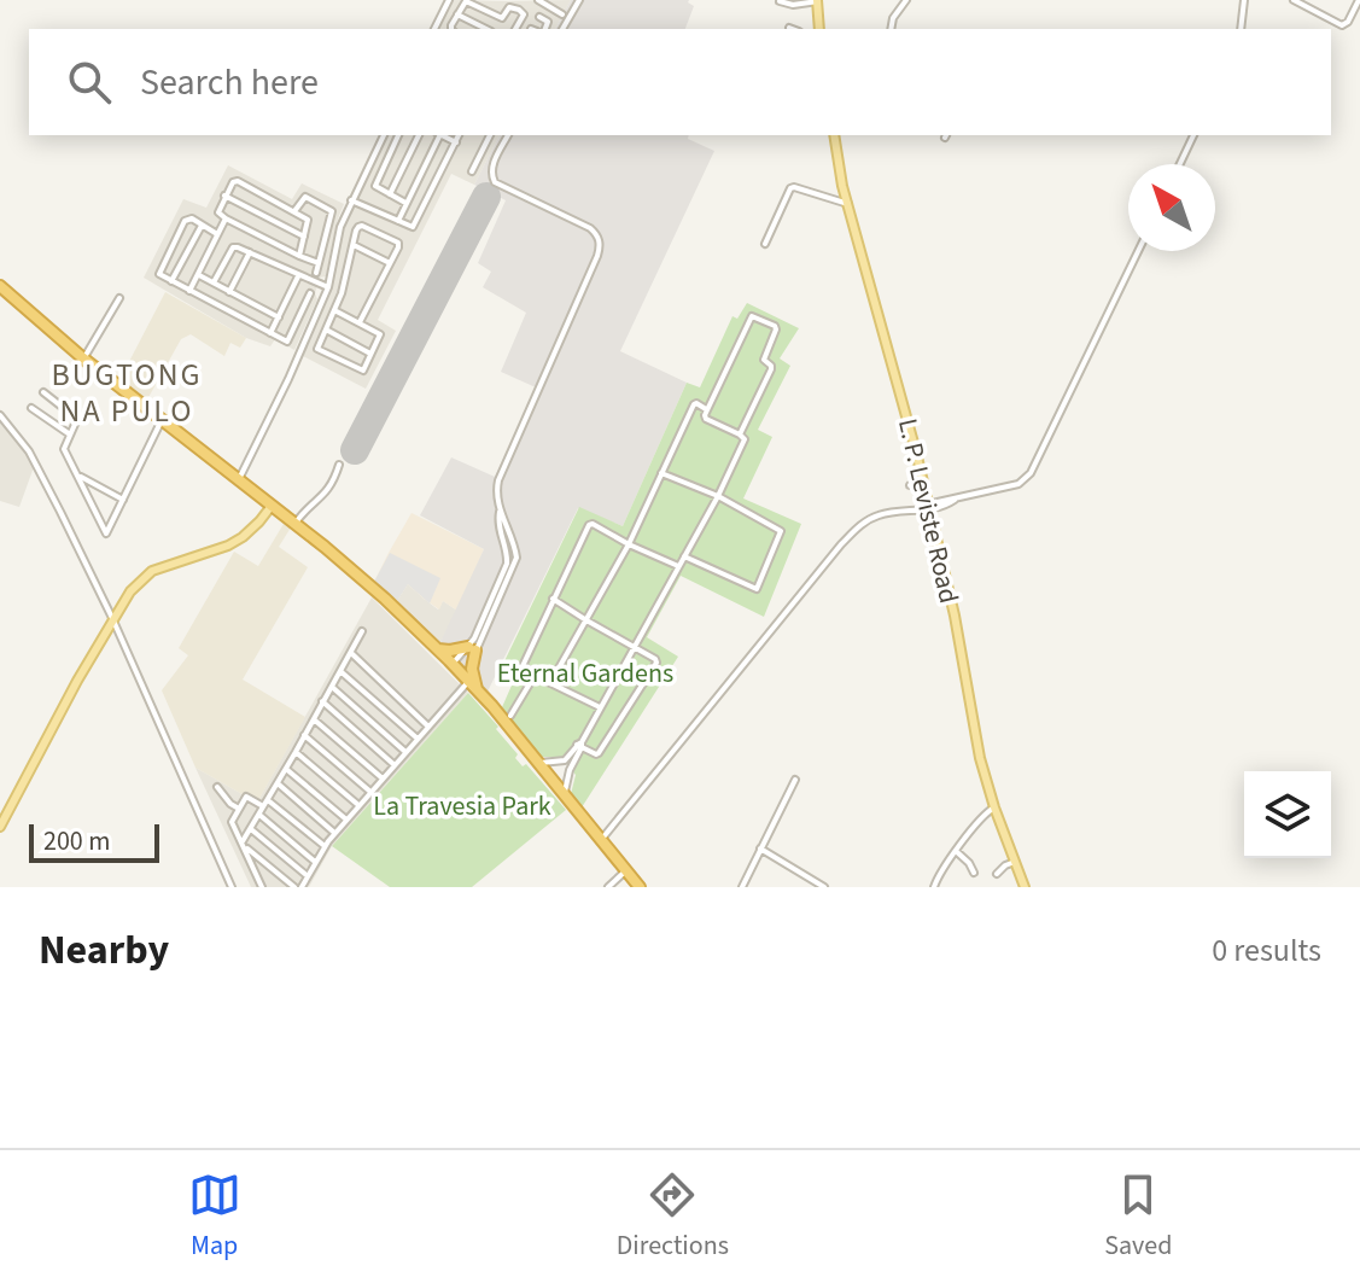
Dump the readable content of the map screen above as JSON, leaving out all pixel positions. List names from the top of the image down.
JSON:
{
  "streets": {
    "main road": ["L. P. Leviste Road"]
  },
  "districts": ["BUGTONG NA PULO"],
  "parks": ["Eternal Gardens", "La Travesia Park"],
  "scale_bar": "200 m",
  "north": "top left",
  "page": {
    "search": "Search here",
    "scale": "200 m",
    "heading": ["Nearby", "0 results"],
    "nav": ["Map", "Directions", "Saved"]
  }
}
